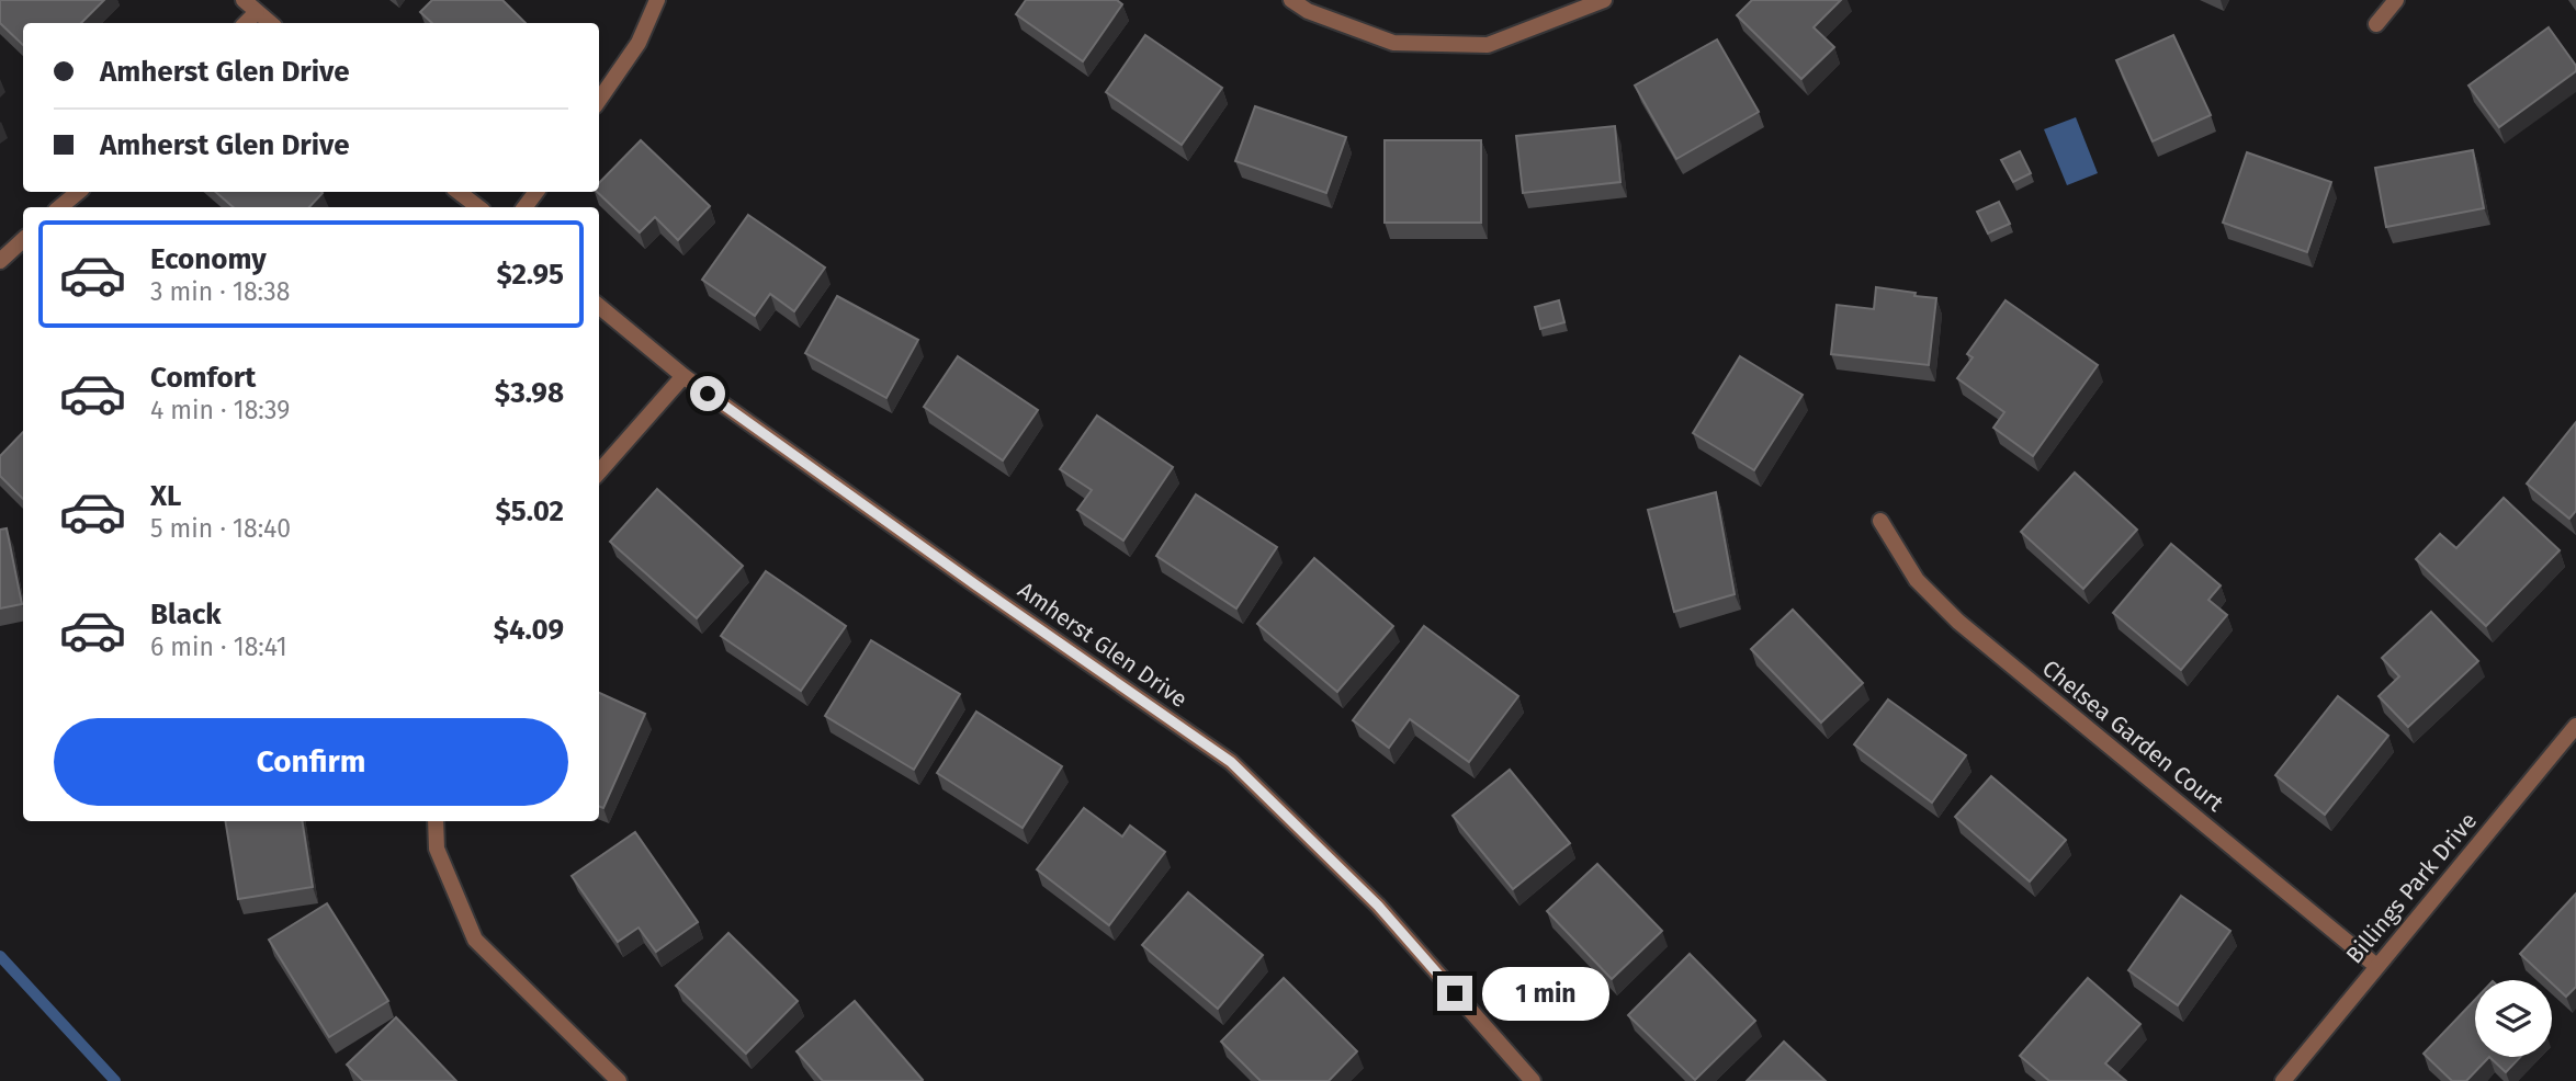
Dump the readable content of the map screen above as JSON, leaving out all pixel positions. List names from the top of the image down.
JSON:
{
  "streets": {
    "street": ["Amherst Glen Drive", "Chelsea Garden Court", "Billings Park Drive"]
  },
  "crossings": [
    ["Chelsea Garden Court", "Billings Park Drive"]
  ],
  "page": {
    "banner": ["Amherst Glen Drive", "Amherst Glen Drive"],
    "list": [
      {
        "name": "Economy",
        "note": "3 min · 18:38",
        "value": "$2.95"
      },
      {
        "name": "Comfort",
        "note": "4 min · 18:39",
        "value": "$3.98"
      },
      {
        "name": "XL",
        "note": "5 min · 18:40",
        "value": "$5.02"
      },
      {
        "name": "Black",
        "note": "6 min · 18:41",
        "value": "$4.09"
      }
    ],
    "buttons": "Confirm",
    "bubble": "1 min"
  }
}
